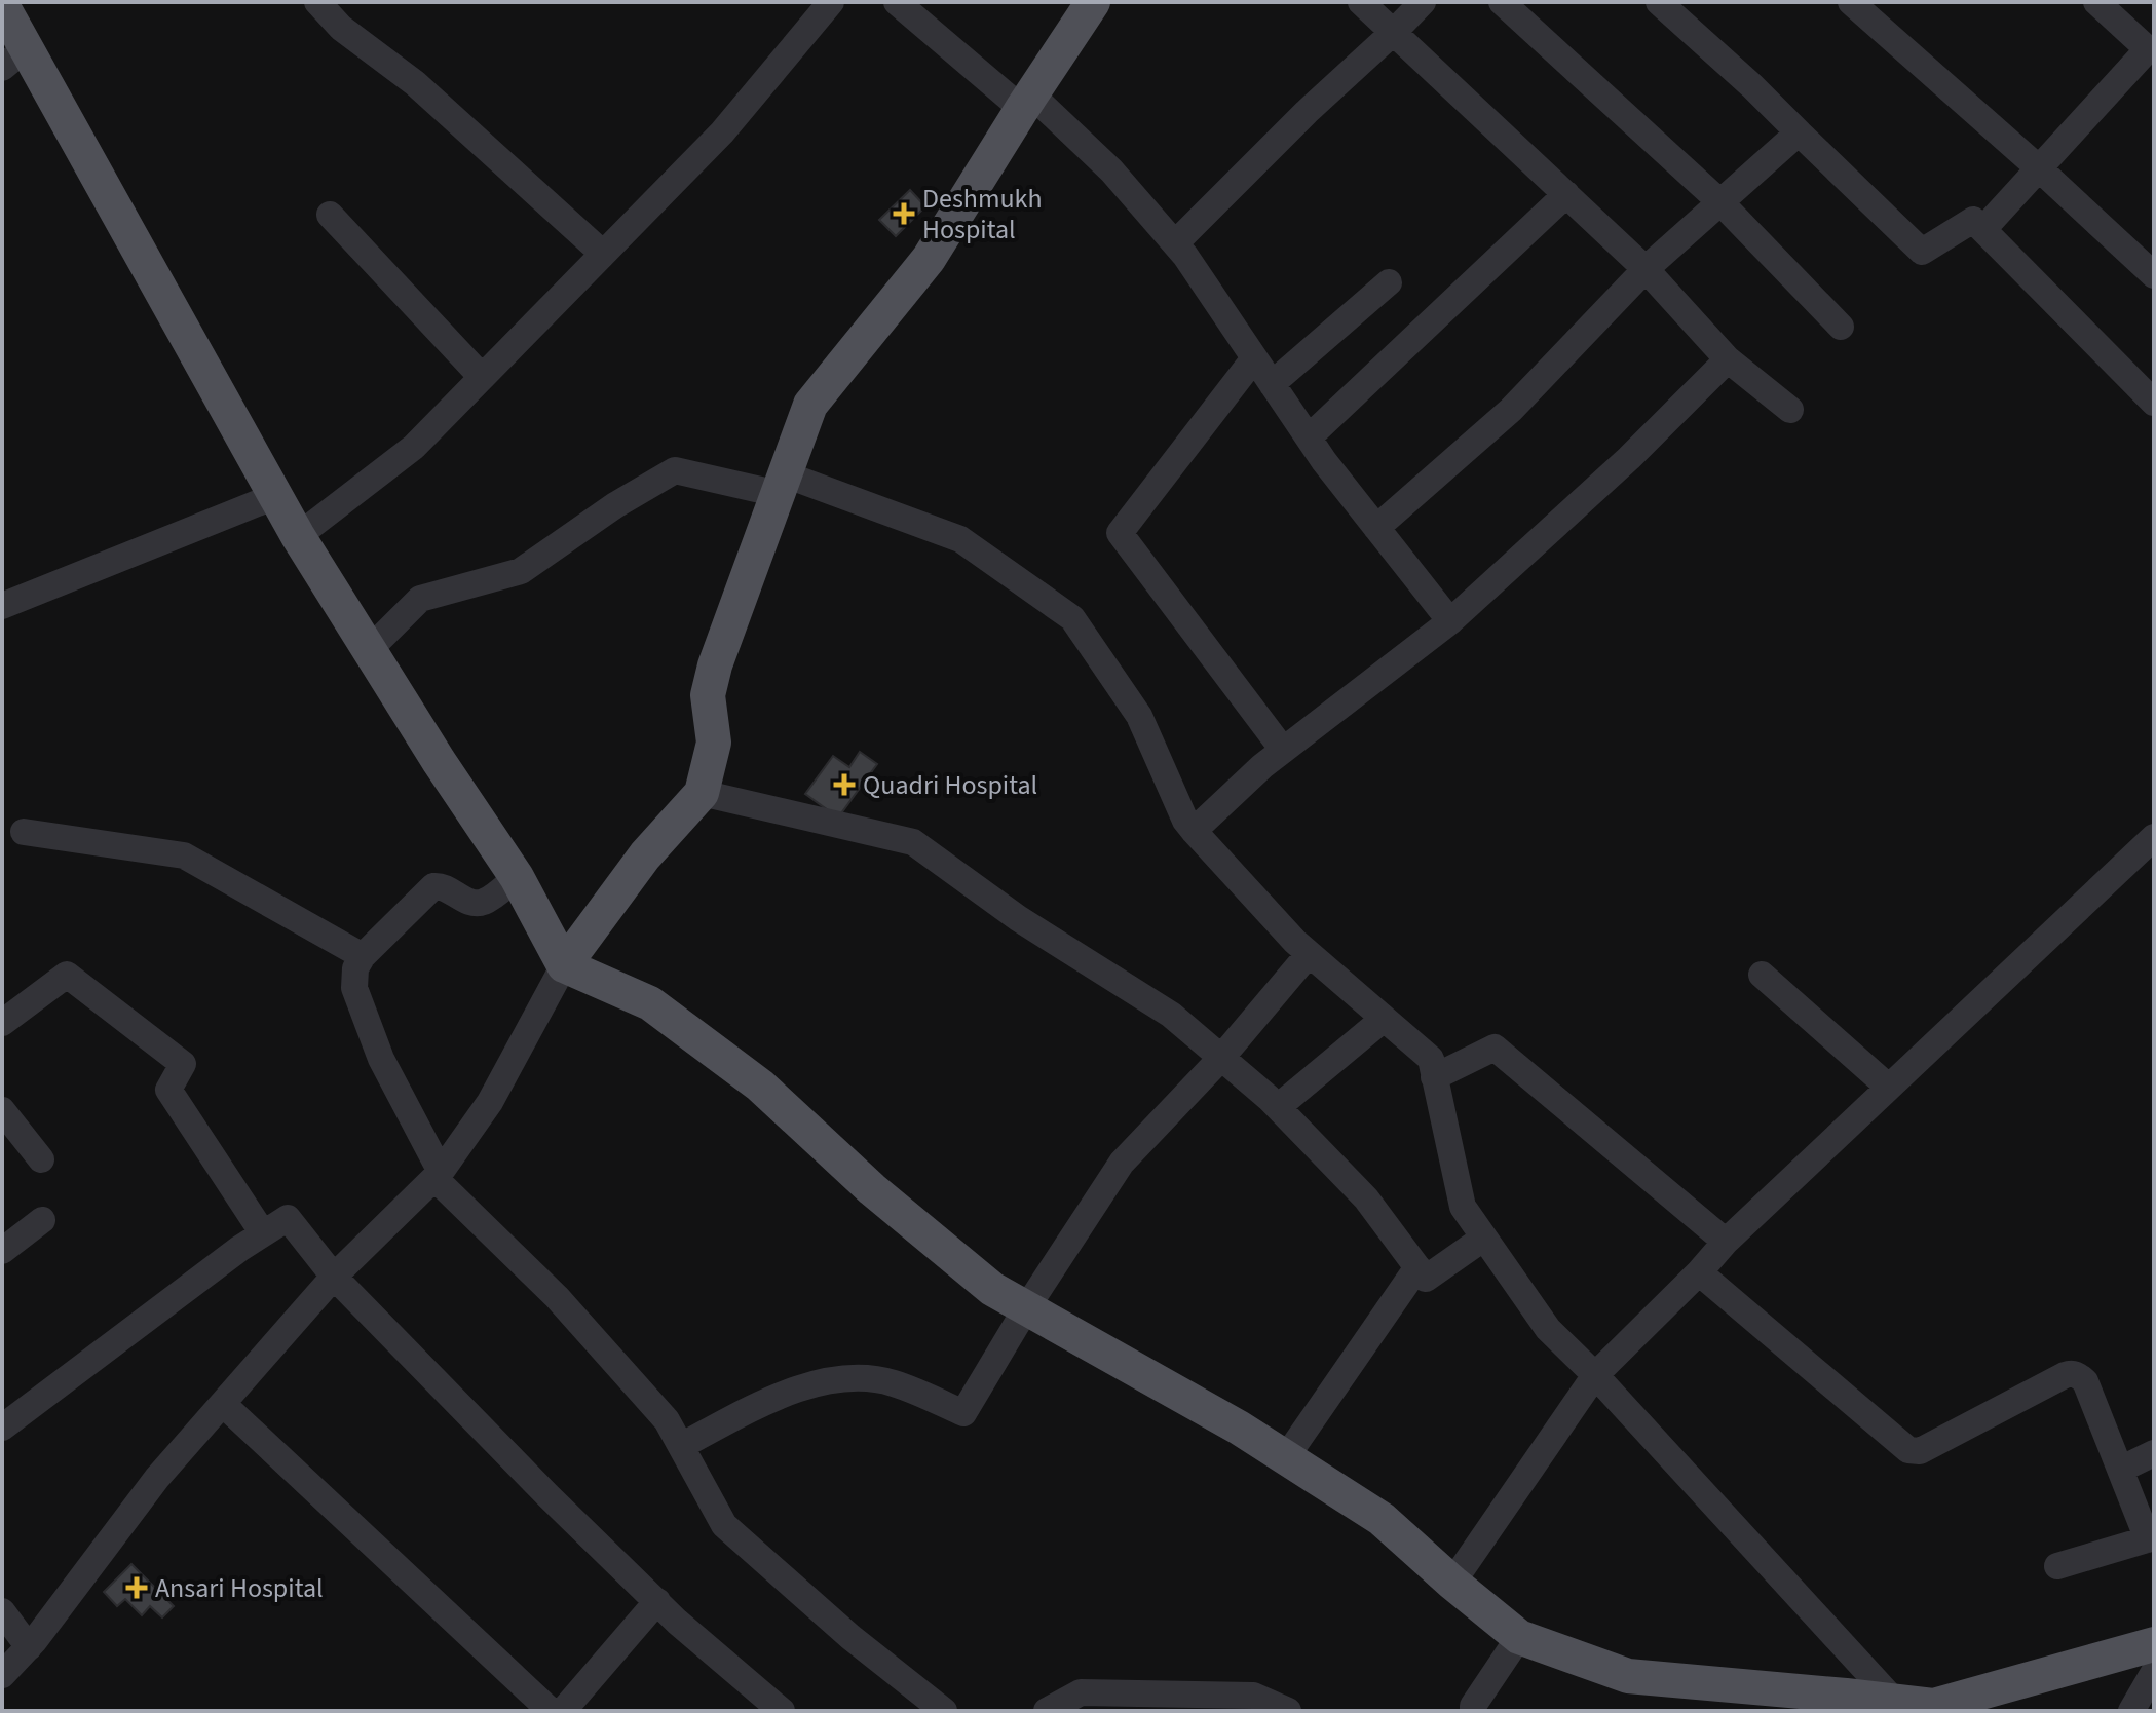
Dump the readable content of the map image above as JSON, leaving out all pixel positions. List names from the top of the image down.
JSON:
{
  "places": {
    "health": ["Deshmukh Hospital", "Quadri Hospital", "Ansari Hospital"]
  }
}
